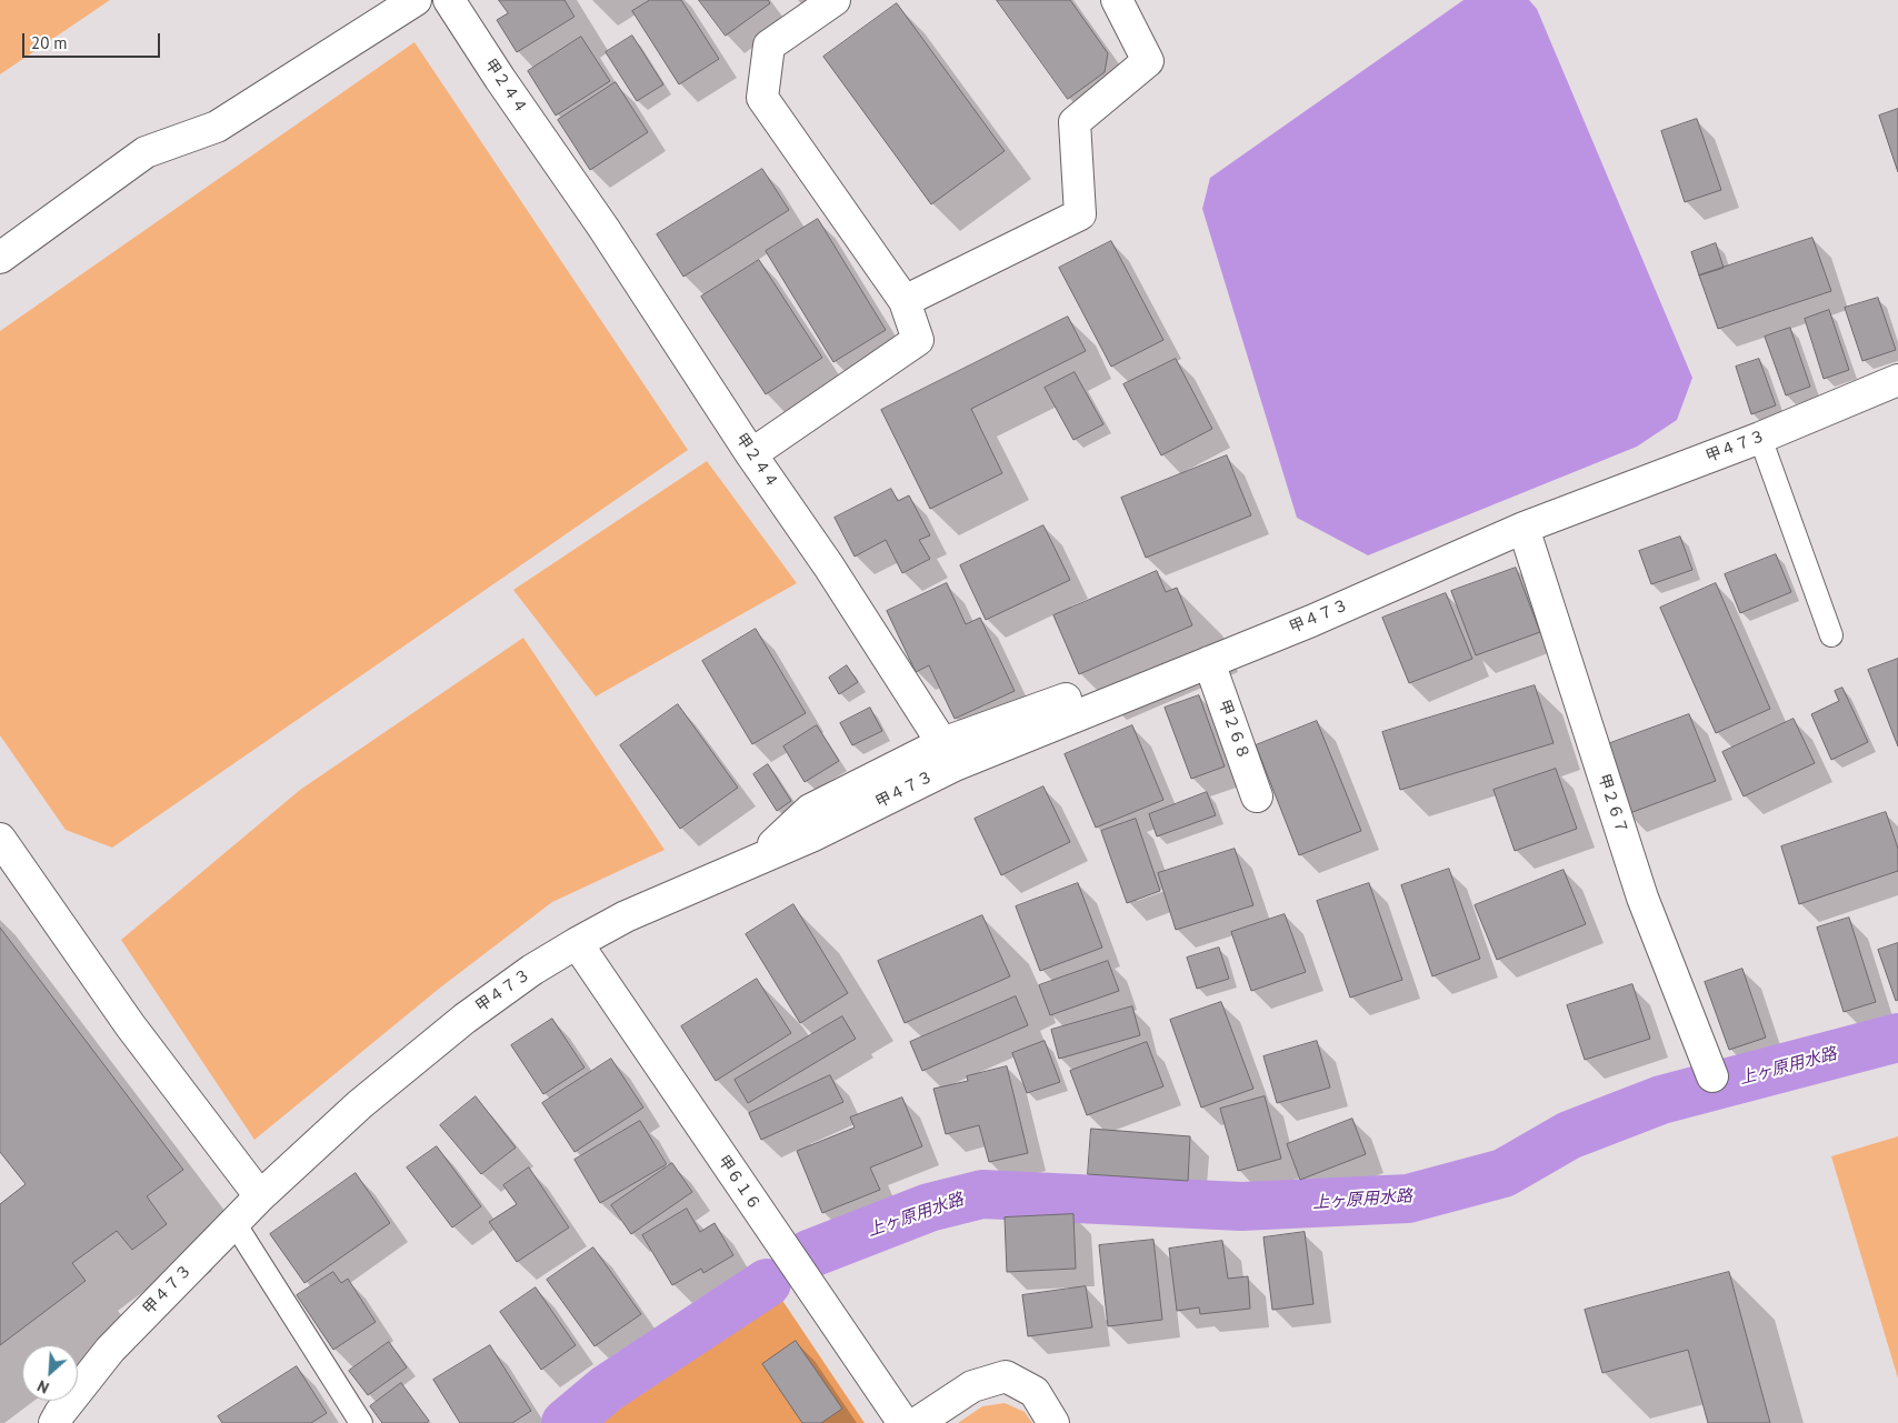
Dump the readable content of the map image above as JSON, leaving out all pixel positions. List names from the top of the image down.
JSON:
{
  "streets": {
    "street": [
      "甲２４４",
      "甲４７３",
      "甲２６８",
      "甲２６７",
      "甲６１６"
    ]
  },
  "crossings": [
    ["甲４７３", "甲２６８"],
    ["甲４７３", "甲２６７"],
    ["甲４７３", "甲６１６"]
  ],
  "water": ["上ヶ原用水路"],
  "scale_bar": "20 m",
  "north": "bottom left"
}
